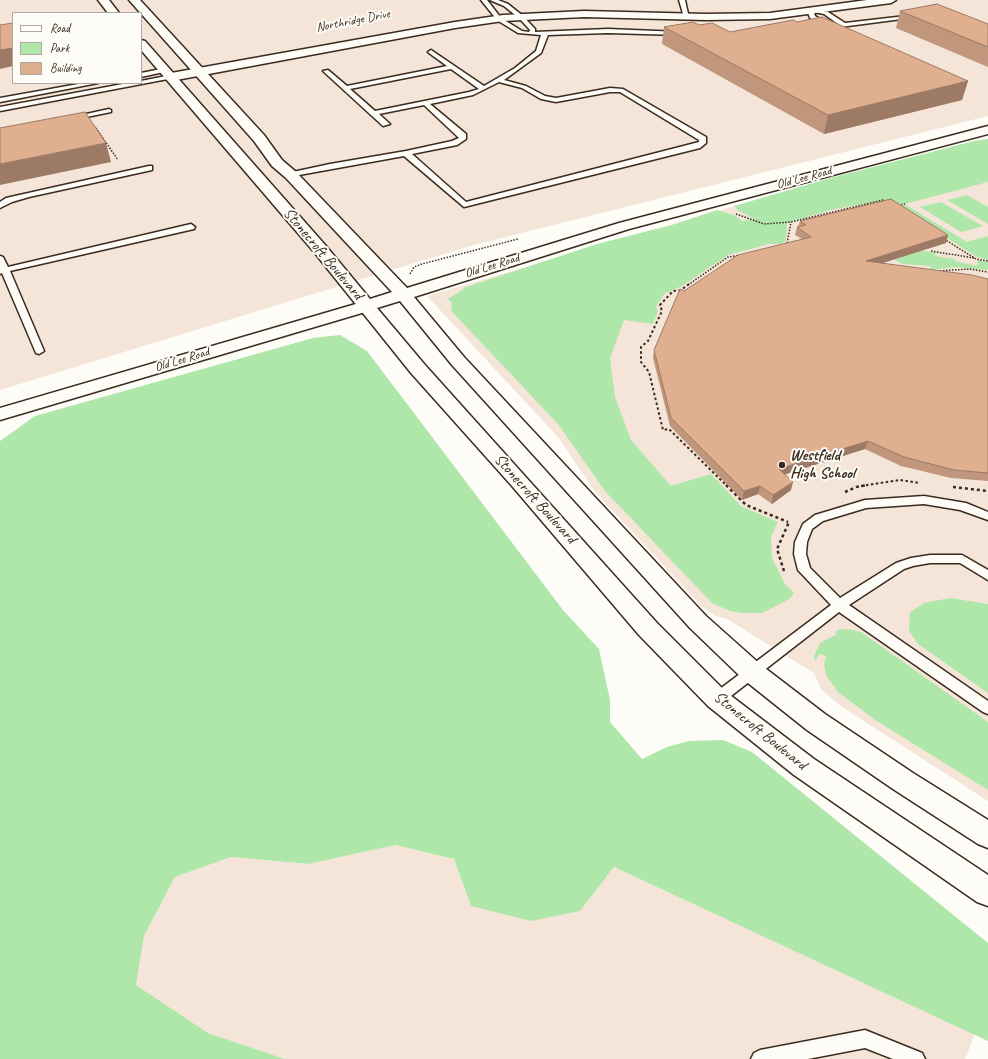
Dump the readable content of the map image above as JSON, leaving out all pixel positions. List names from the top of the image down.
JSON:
{
  "streets": {
    "main road": ["Northridge Drive", "Old Lee Road", "Stonecroft Boulevard"]
  },
  "crossings": [
    ["Northridge Drive", "Stonecroft Boulevard"],
    ["Old Lee Road", "Stonecroft Boulevard"]
  ],
  "places": ["Westfield High School"],
  "legend": ["Road", "Park", "Building"]
}
